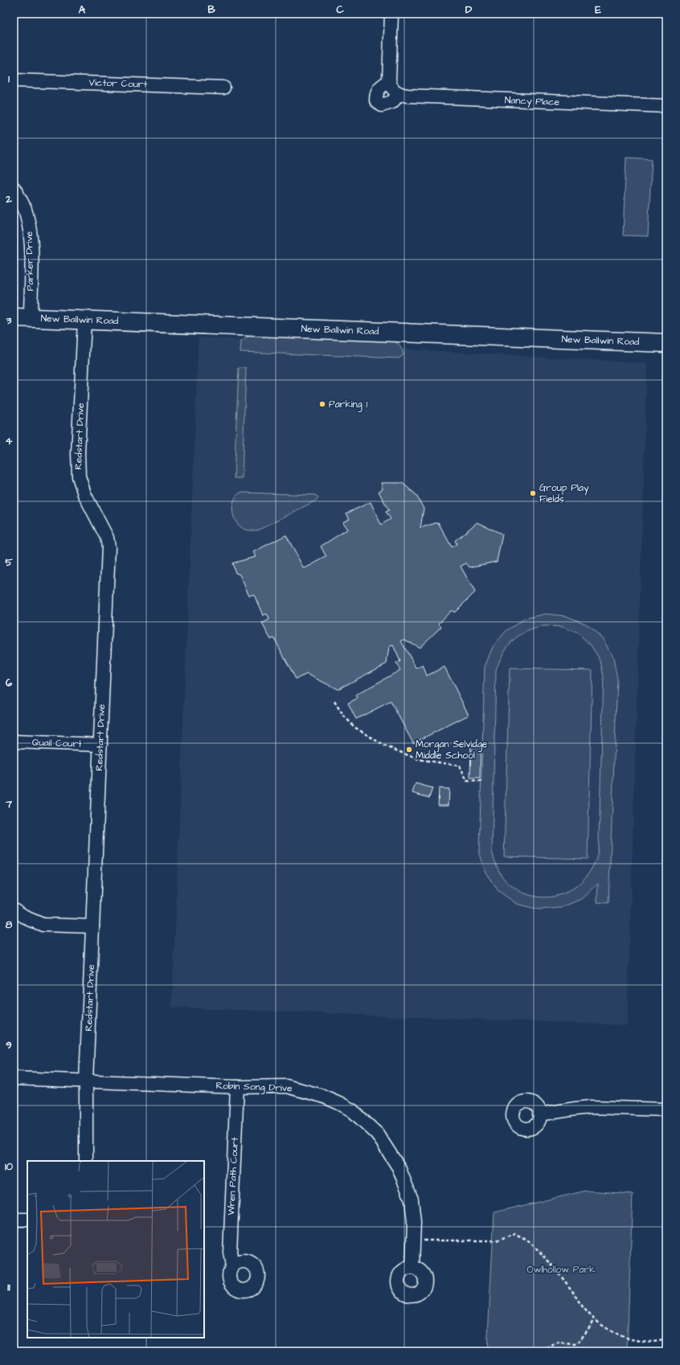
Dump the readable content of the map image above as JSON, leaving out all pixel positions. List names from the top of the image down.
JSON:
{
  "streets": {
    "main road": ["New Ballwin Road"],
    "street": [
      "Victor Court",
      "Nancy Place",
      "Parker Drive",
      "Redstart Drive",
      "Quail Court",
      "Robin Song Drive",
      "Wren Path Court"
    ]
  },
  "crossings": [
    ["Parker Drive", "New Ballwin Road"],
    ["New Ballwin Road", "Redstart Drive"],
    ["Redstart Drive", "Quail Court"],
    ["Redstart Drive", "Robin Song Drive"],
    ["Robin Song Drive", "Wren Path Court"]
  ],
  "parks": ["Owlhollow Park"],
  "places": ["Parking 1", "Group Play Fields", "Morgan Selvidge Middle School"],
  "grid": {
    "columns": [
      "A",
      "B",
      "C",
      "D",
      "E"
    ],
    "rows": [
      "1",
      "2",
      "3",
      "4",
      "5",
      "6",
      "7",
      "8",
      "9",
      "10",
      "11"
    ]
  }
}
